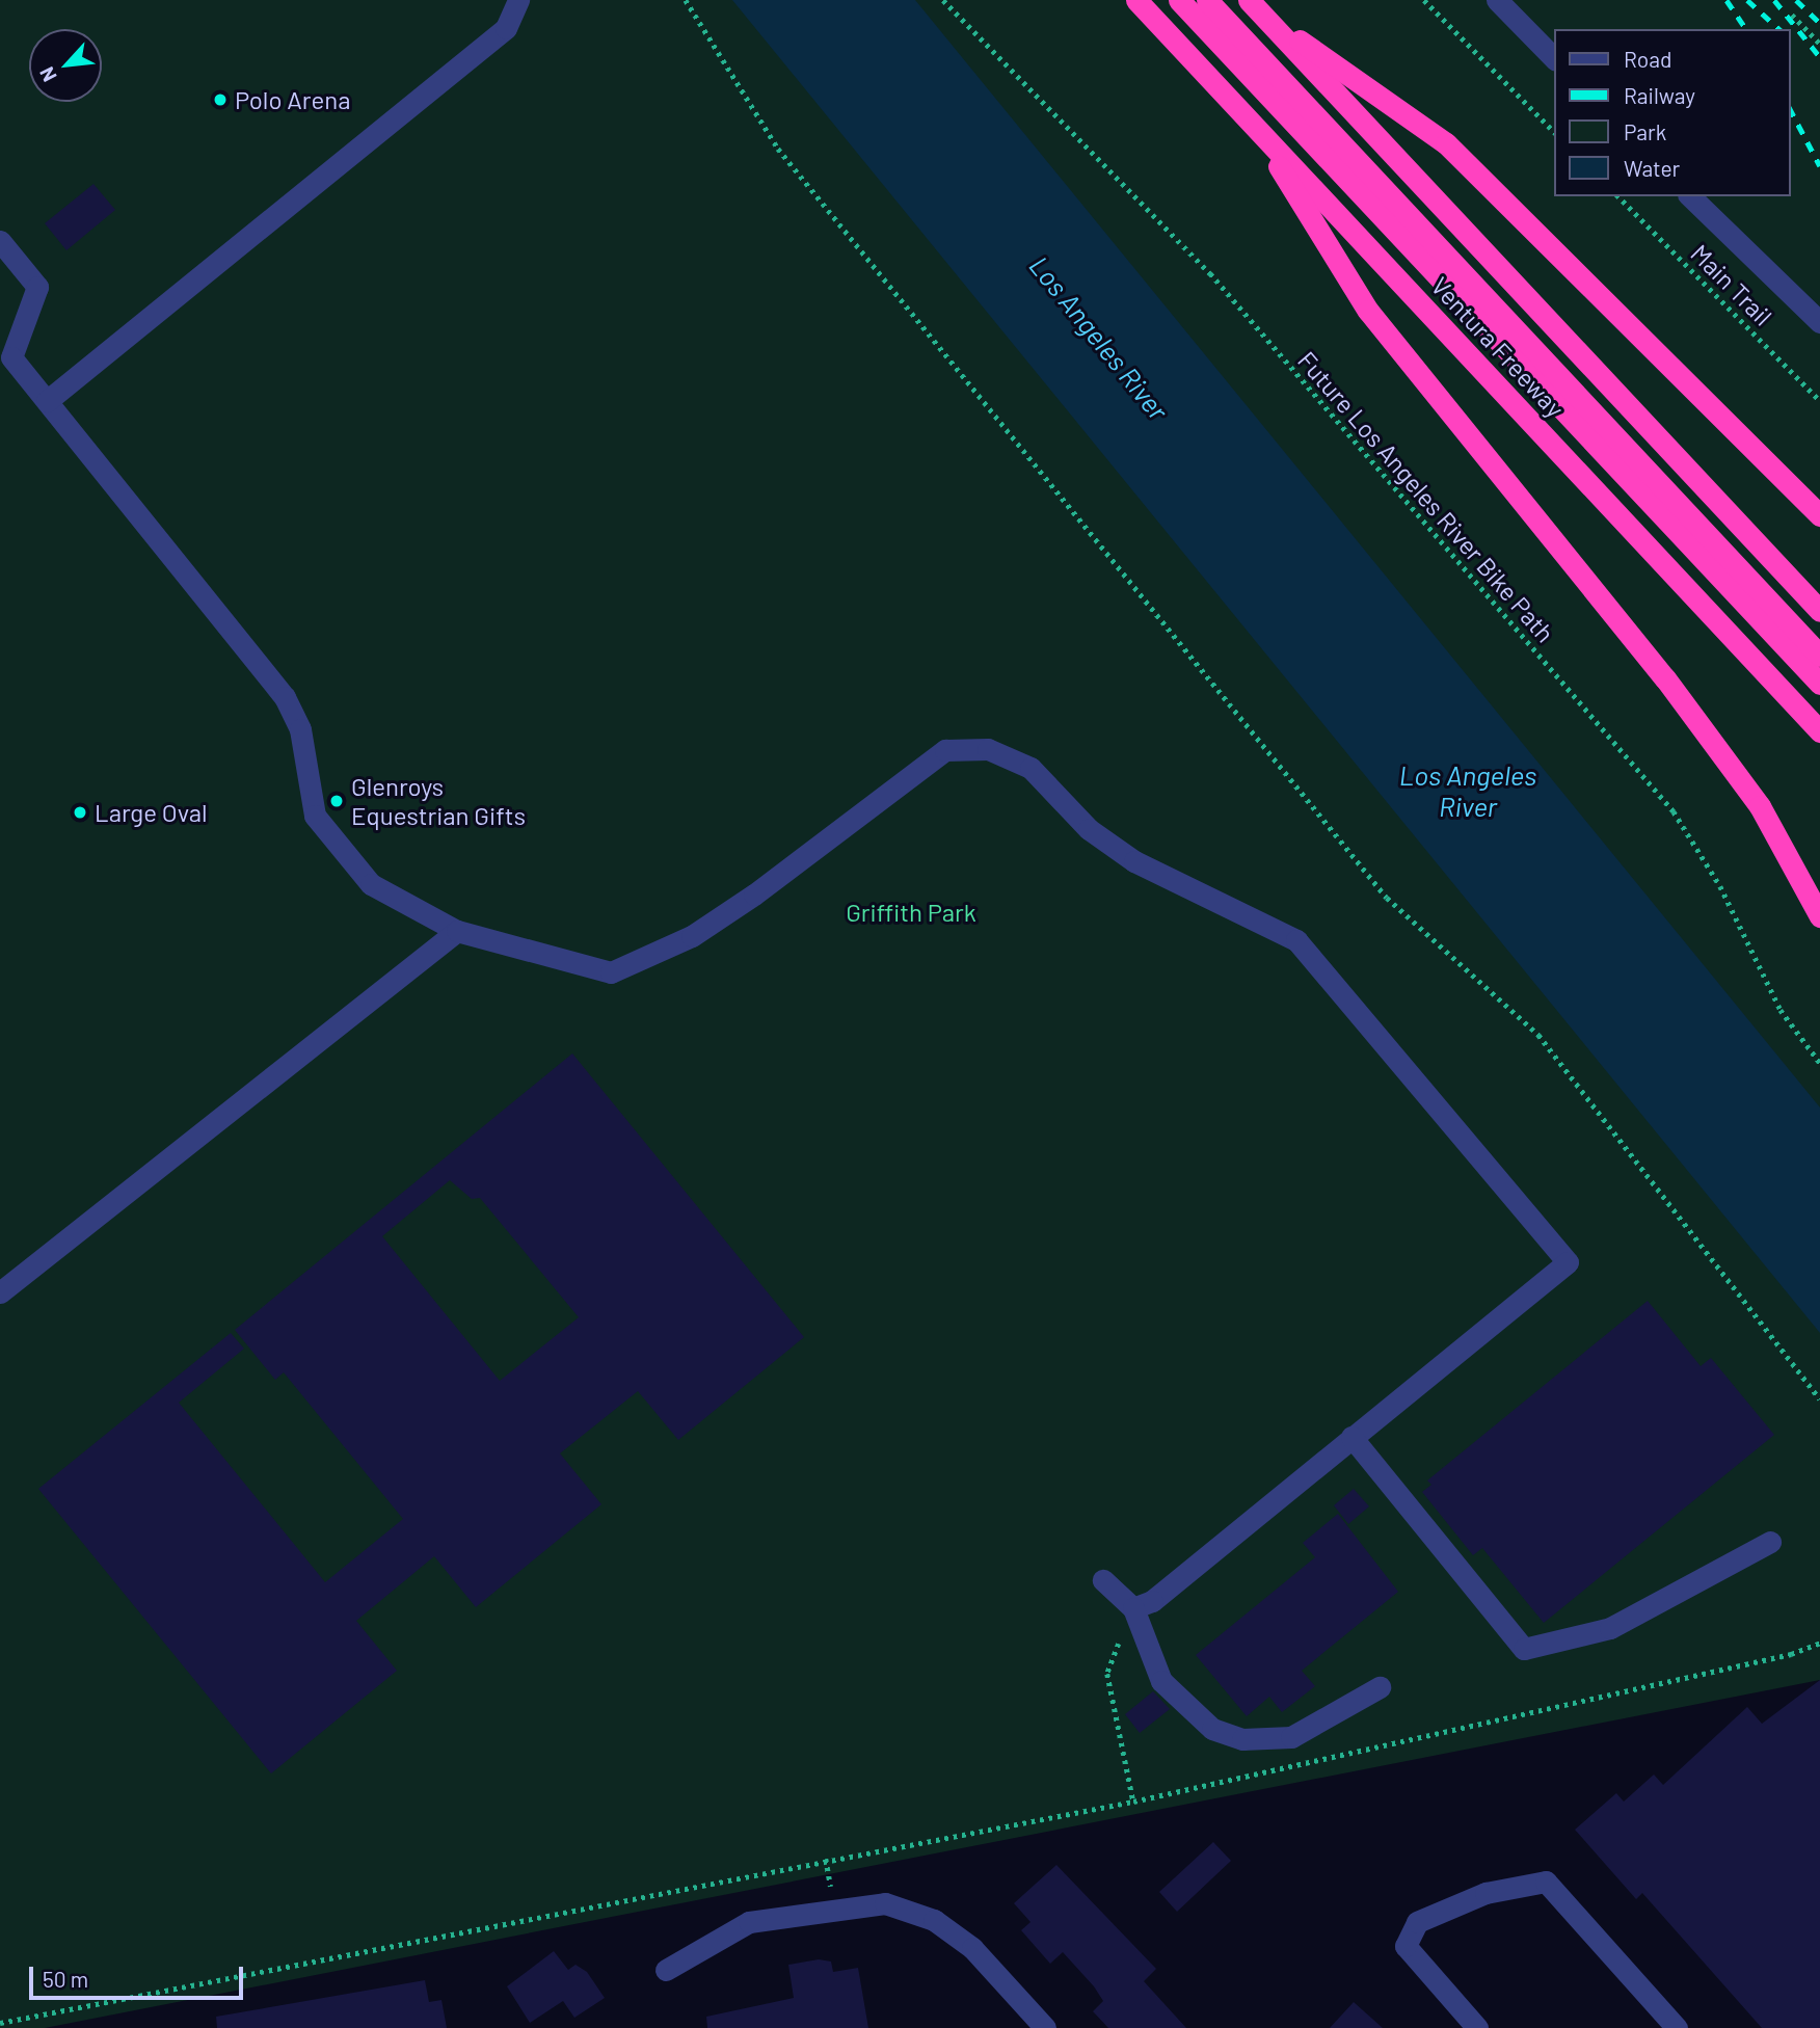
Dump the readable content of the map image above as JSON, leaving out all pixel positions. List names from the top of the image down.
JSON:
{
  "streets": {
    "highway": ["Ventura Freeway"],
    "path": ["Main Trail", "Future Los Angeles River Bike Path"]
  },
  "water": ["Los Angeles River"],
  "parks": ["Griffith Park"],
  "places": ["Polo Arena", "Glenroys Equestrian Gifts", "Large Oval"],
  "legend": [
    "Road",
    "Railway",
    "Park",
    "Water"
  ],
  "scale_bar": "50 m",
  "north": "bottom left"
}
